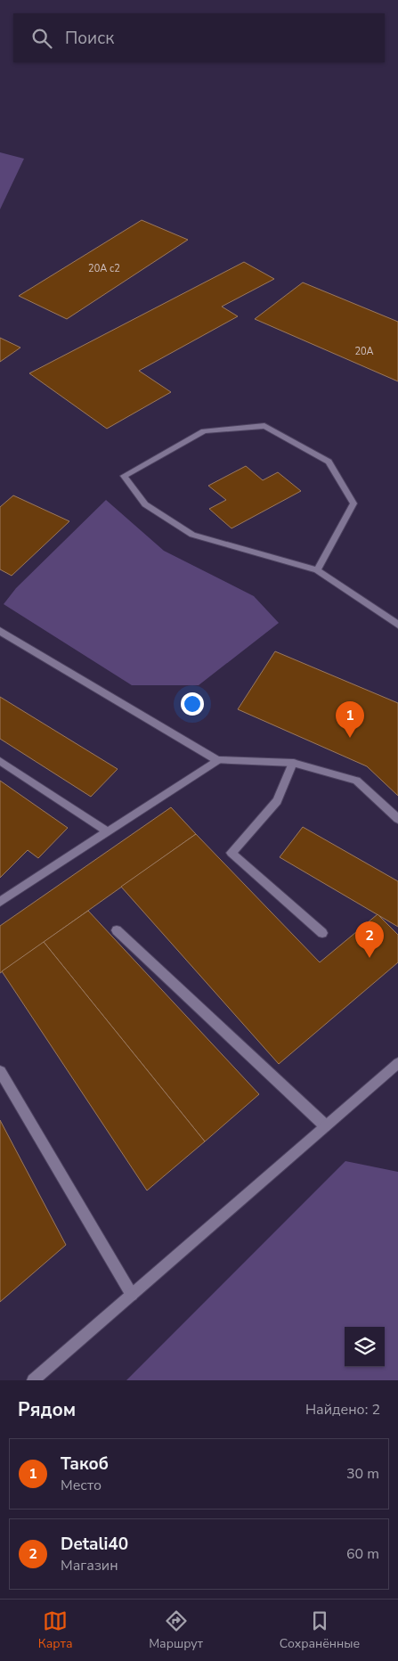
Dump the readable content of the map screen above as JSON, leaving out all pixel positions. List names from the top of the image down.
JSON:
{
  "house_numbers": ["20А с2", "20А"],
  "page": {
    "search": "Поиск",
    "pins": ["1", "2"],
    "heading": ["Рядом", "Найдено: 2"],
    "list": [
      {
        "mark": "1",
        "name": "Такоб",
        "note": "Место",
        "value": "30 m"
      },
      {
        "mark": "2",
        "name": "Detali40",
        "note": "Магазин",
        "value": "60 m"
      }
    ],
    "nav": ["Карта", "Маршрут", "Сохранённые"]
  }
}
